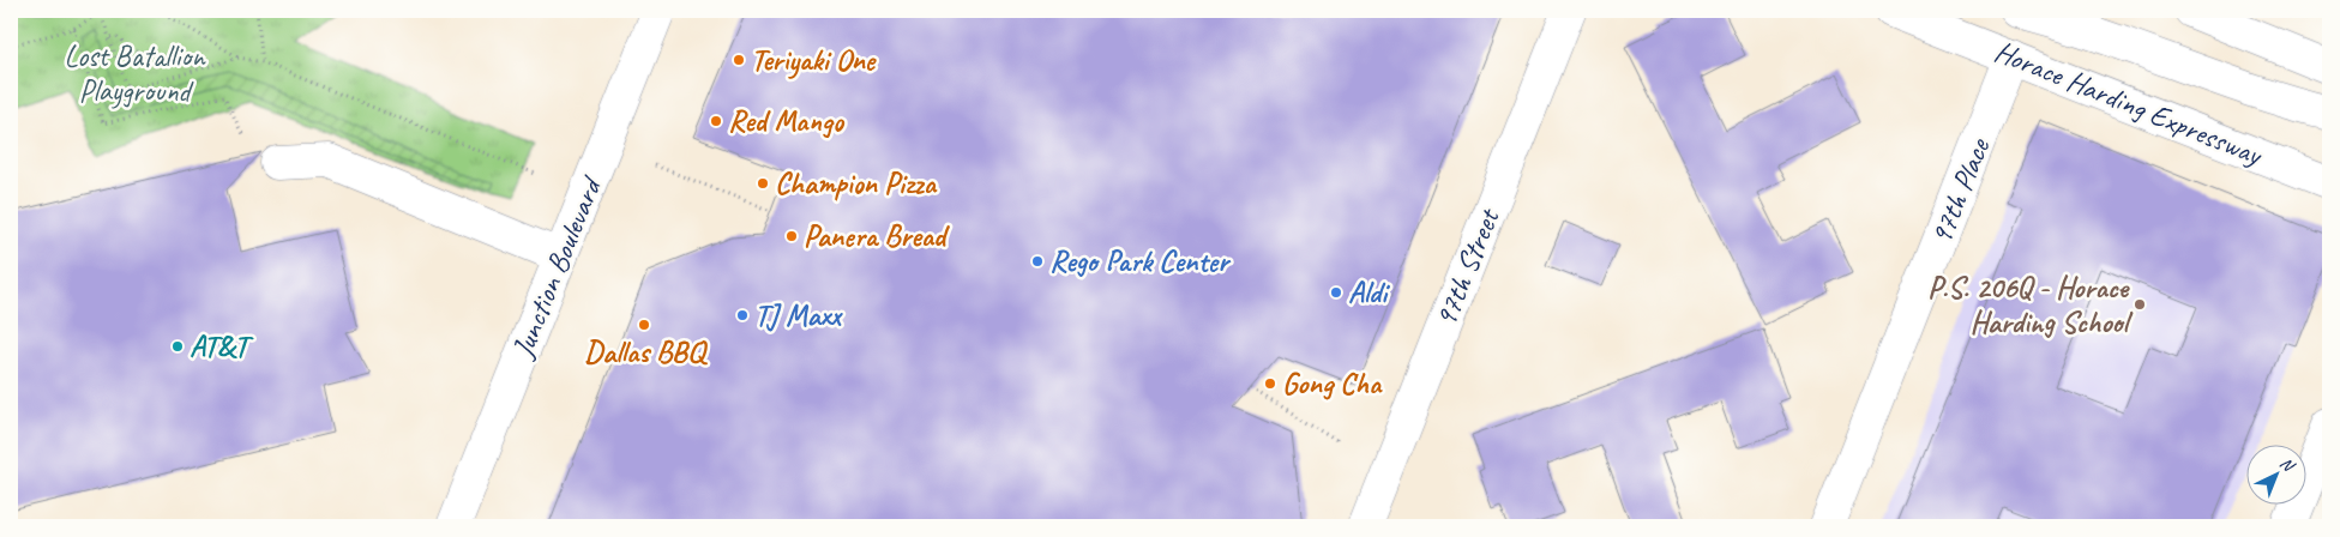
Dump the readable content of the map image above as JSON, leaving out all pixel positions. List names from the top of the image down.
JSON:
{
  "streets": {
    "main road": [
      "Horace Harding Expressway",
      "97th Place",
      "Junction Boulevard",
      "97th Street"
    ]
  },
  "crossings": [
    ["Horace Harding Expressway", "97th Place"]
  ],
  "parks": ["Lost Batallion Playground"],
  "places": [
    "Teriyaki One",
    "Red Mango",
    "Champion Pizza",
    "Panera Bread",
    "Rego Park Center",
    "Aldi",
    "P.S. 206Q - Horace Harding School",
    "TJ Maxx",
    "Dallas BBQ",
    "AT&T",
    "Gong Cha"
  ],
  "north": "top right"
}
